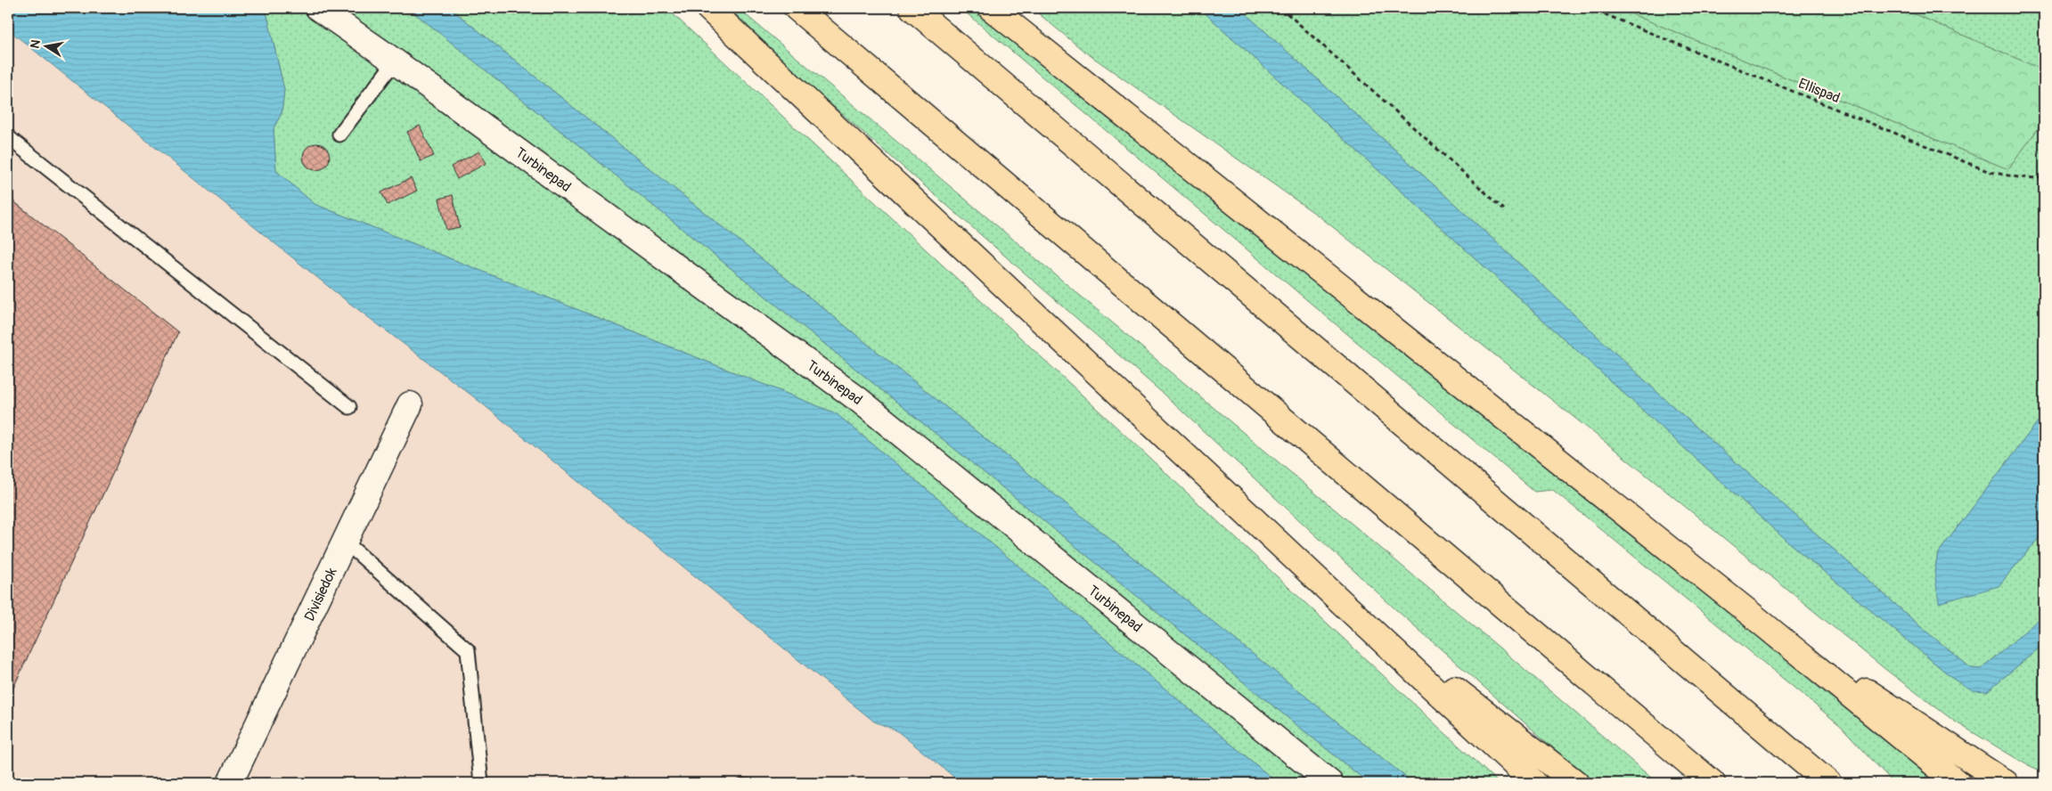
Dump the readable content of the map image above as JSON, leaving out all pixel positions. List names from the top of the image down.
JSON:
{
  "streets": {
    "street": ["Turbinepad", "Divisiedok"],
    "path": ["Ellispad"]
  },
  "north": "left"
}
